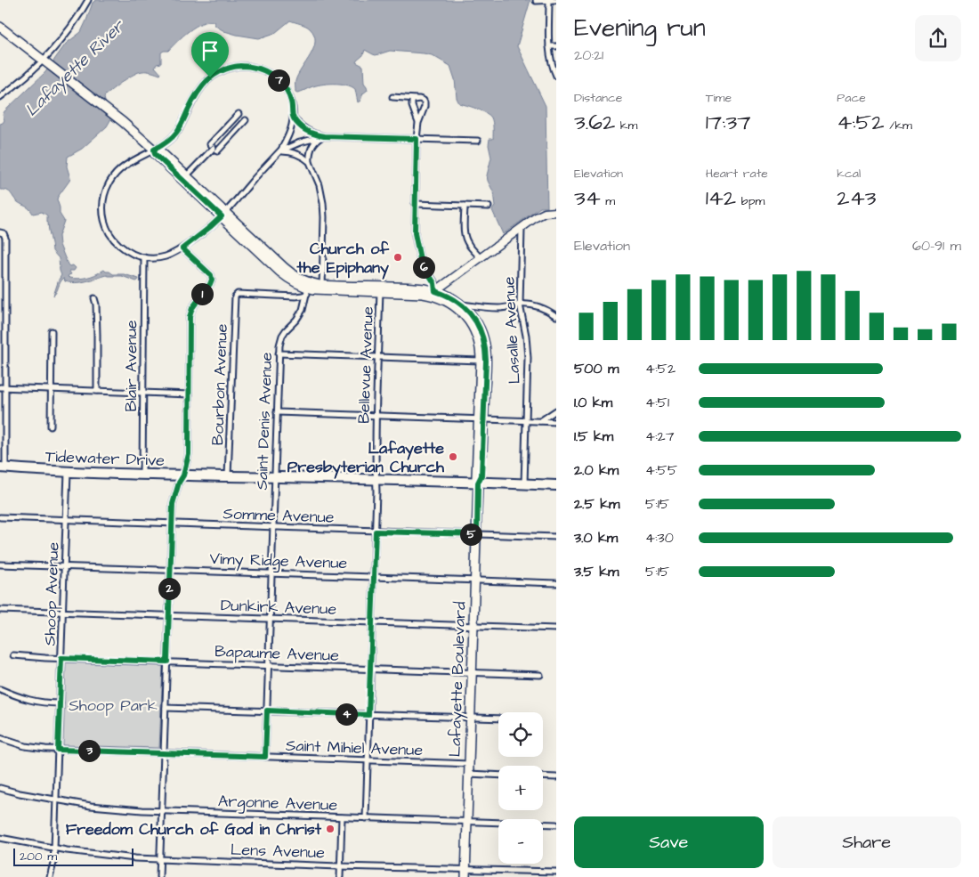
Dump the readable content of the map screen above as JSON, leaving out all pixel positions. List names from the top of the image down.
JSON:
{
  "streets": {
    "highway": ["Tidewater Drive"],
    "main road": ["Lafayette Boulevard"],
    "street": [
      "Lasalle Avenue",
      "Bellevue Avenue",
      "Blair Avenue",
      "Bourbon Avenue",
      "Saint Denis Avenue",
      "Somme Avenue",
      "Vimy Ridge Avenue",
      "Shoop Avenue",
      "Dunkirk Avenue",
      "Bapaume Avenue",
      "Saint Mihiel Avenue",
      "Argonne Avenue",
      "Lens Avenue"
    ]
  },
  "crossings": [
    ["Lasalle Avenue", "Tidewater Drive"],
    ["Bellevue Avenue", "Tidewater Drive"],
    ["Bellevue Avenue", "Somme Avenue"],
    ["Bellevue Avenue", "Vimy Ridge Avenue"],
    ["Bellevue Avenue", "Dunkirk Avenue"],
    ["Bellevue Avenue", "Bapaume Avenue"],
    ["Bellevue Avenue", "Lafayette Boulevard"],
    ["Bellevue Avenue", "Saint Mihiel Avenue"],
    ["Bellevue Avenue", "Argonne Avenue"],
    ["Blair Avenue", "Tidewater Drive"],
    ["Blair Avenue", "Lafayette Boulevard"],
    ["Bourbon Avenue", "Saint Denis Avenue"],
    ["Bourbon Avenue", "Tidewater Drive"],
    ["Bourbon Avenue", "Lafayette Boulevard"],
    ["Saint Denis Avenue", "Tidewater Drive"],
    ["Saint Denis Avenue", "Somme Avenue"],
    ["Saint Denis Avenue", "Vimy Ridge Avenue"],
    ["Saint Denis Avenue", "Dunkirk Avenue"],
    ["Saint Denis Avenue", "Bapaume Avenue"],
    ["Saint Denis Avenue", "Lafayette Boulevard"],
    ["Saint Denis Avenue", "Saint Mihiel Avenue"],
    ["Tidewater Drive", "Shoop Avenue"],
    ["Tidewater Drive", "Lafayette Boulevard"],
    ["Somme Avenue", "Shoop Avenue"],
    ["Somme Avenue", "Lafayette Boulevard"],
    ["Vimy Ridge Avenue", "Shoop Avenue"],
    ["Vimy Ridge Avenue", "Lafayette Boulevard"],
    ["Shoop Avenue", "Dunkirk Avenue"],
    ["Shoop Avenue", "Bapaume Avenue"],
    ["Shoop Avenue", "Saint Mihiel Avenue"],
    ["Shoop Avenue", "Argonne Avenue"],
    ["Shoop Avenue", "Lens Avenue"],
    ["Dunkirk Avenue", "Lafayette Boulevard"],
    ["Bapaume Avenue", "Lafayette Boulevard"],
    ["Lafayette Boulevard", "Saint Mihiel Avenue"],
    ["Lafayette Boulevard", "Argonne Avenue"],
    ["Lafayette Boulevard", "Lens Avenue"]
  ],
  "water": ["Lafayette River"],
  "parks": ["Shoop Park"],
  "places": ["Church of the Epiphany", "Lafayette Presbyterian Church", "Freedom Church of God in Christ"],
  "scale_bar": "200 m",
  "page": {
    "heading": ["Evening run", "20:21"],
    "pins": [
      "7",
      "6",
      "1",
      "5",
      "2",
      "4",
      "3"
    ],
    "stats": [
      ["Distance", "3.62 km"],
      ["Time", "17:37"],
      ["Pace", "4:52 /km"],
      ["Elevation", "34 m"],
      ["Heart rate", "142 bpm"],
      ["kcal", "243"]
    ],
    "chart": ["Elevation", "60–91 m"],
    "list": [
      {
        "name": "500 m",
        "note": "4:52"
      },
      {
        "name": "1.0 km",
        "note": "4:51"
      },
      {
        "name": "1.5 km",
        "note": "4:27"
      },
      {
        "name": "2.0 km",
        "note": "4:55"
      },
      {
        "name": "2.5 km",
        "note": "5:15"
      },
      {
        "name": "3.0 km",
        "note": "4:30"
      },
      {
        "name": "3.5 km",
        "note": "5:15"
      }
    ],
    "map_buttons": ["+", "−"],
    "buttons": ["Save", "Share"],
    "scale": "200 m"
  }
}
